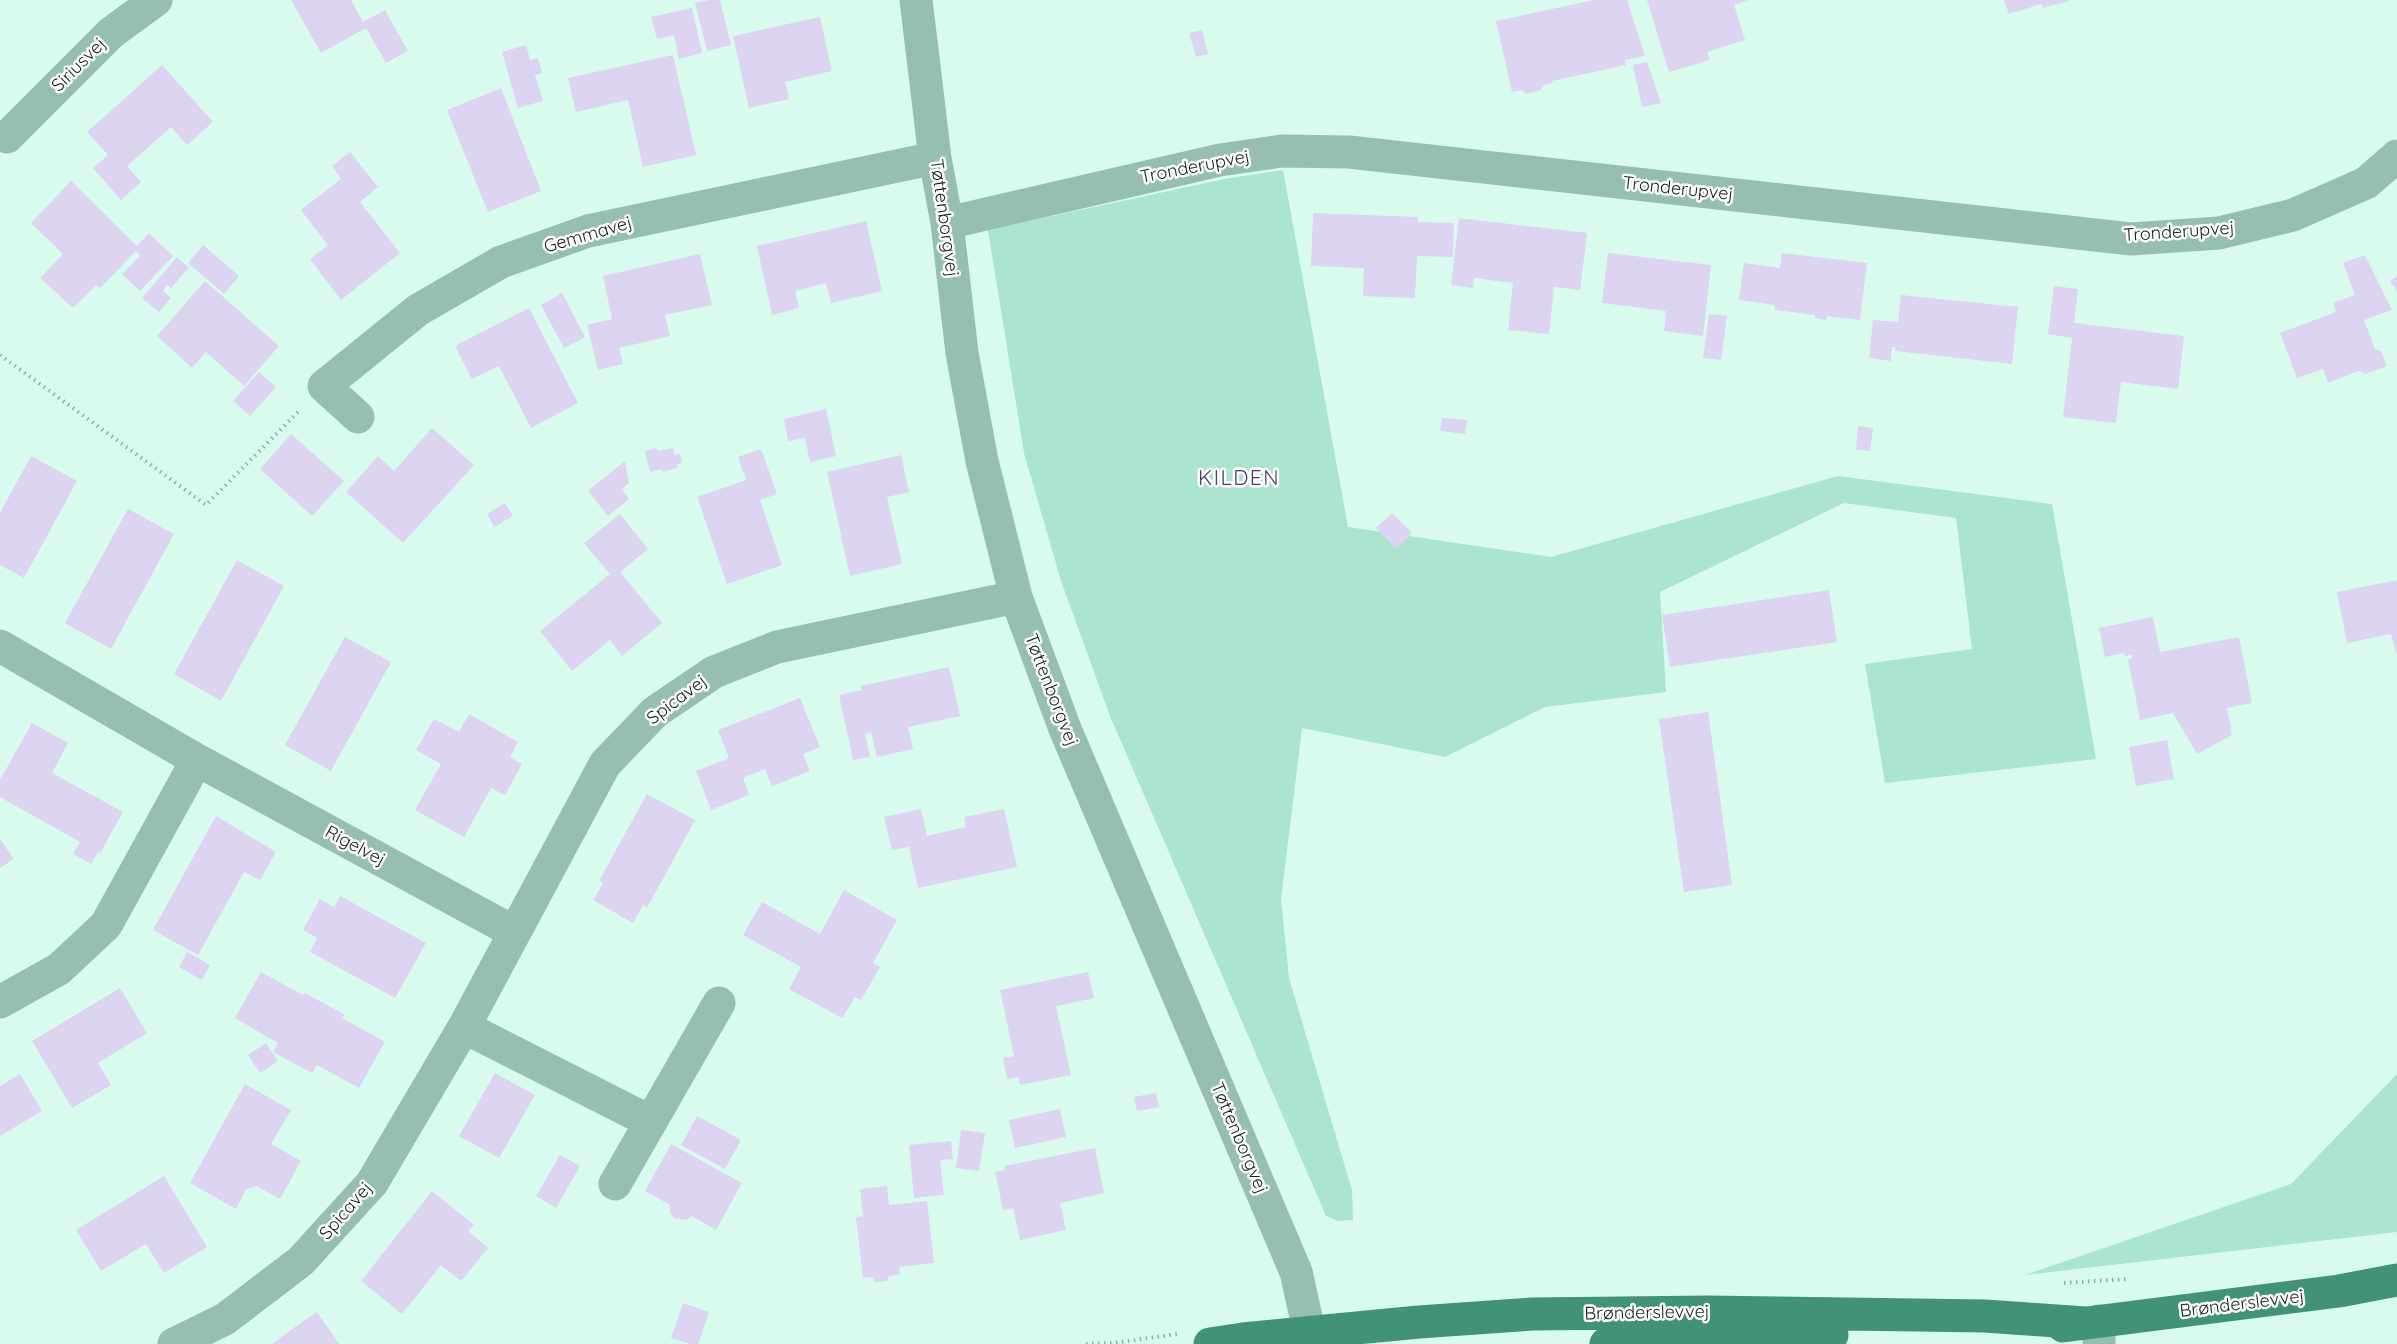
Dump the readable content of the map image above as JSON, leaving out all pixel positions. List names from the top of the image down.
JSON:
{
  "streets": {
    "main road": ["Brønderslevvej"],
    "street": [
      "Siriusvej",
      "Tronderupvej",
      "Tøttenborgvej",
      "Gemmavej",
      "Spicavej",
      "Rigelvej"
    ]
  },
  "crossings": [
    ["Tronderupvej", "Tøttenborgvej"],
    ["Tøttenborgvej", "Gemmavej"],
    ["Tøttenborgvej", "Spicavej"],
    ["Tøttenborgvej", "Brønderslevvej"],
    ["Spicavej", "Rigelvej"]
  ],
  "districts": ["KILDEN"]
}
